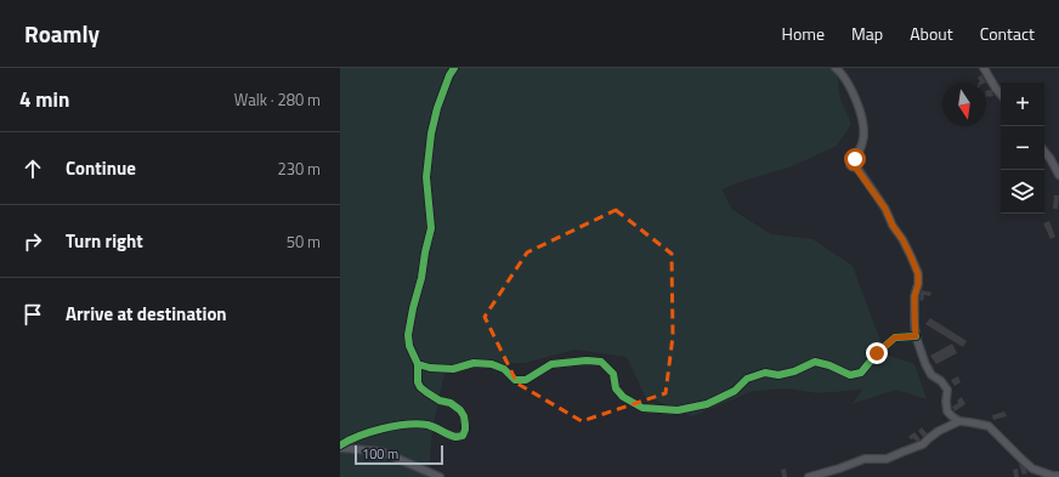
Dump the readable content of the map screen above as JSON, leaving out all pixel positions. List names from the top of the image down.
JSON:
{
  "scale_bar": "100 m",
  "north": "bottom",
  "page": {
    "header": "Roamly",
    "nav": [
      "Home",
      "Map",
      "About",
      "Contact"
    ],
    "heading": ["4 min", "Walk · 280 m"],
    "map_buttons": ["+", "−"],
    "list": [
      ["Continue", "230 m"],
      ["Turn right", "50 m"],
      "Arrive at destination"
    ],
    "scale": "100 m"
  }
}
